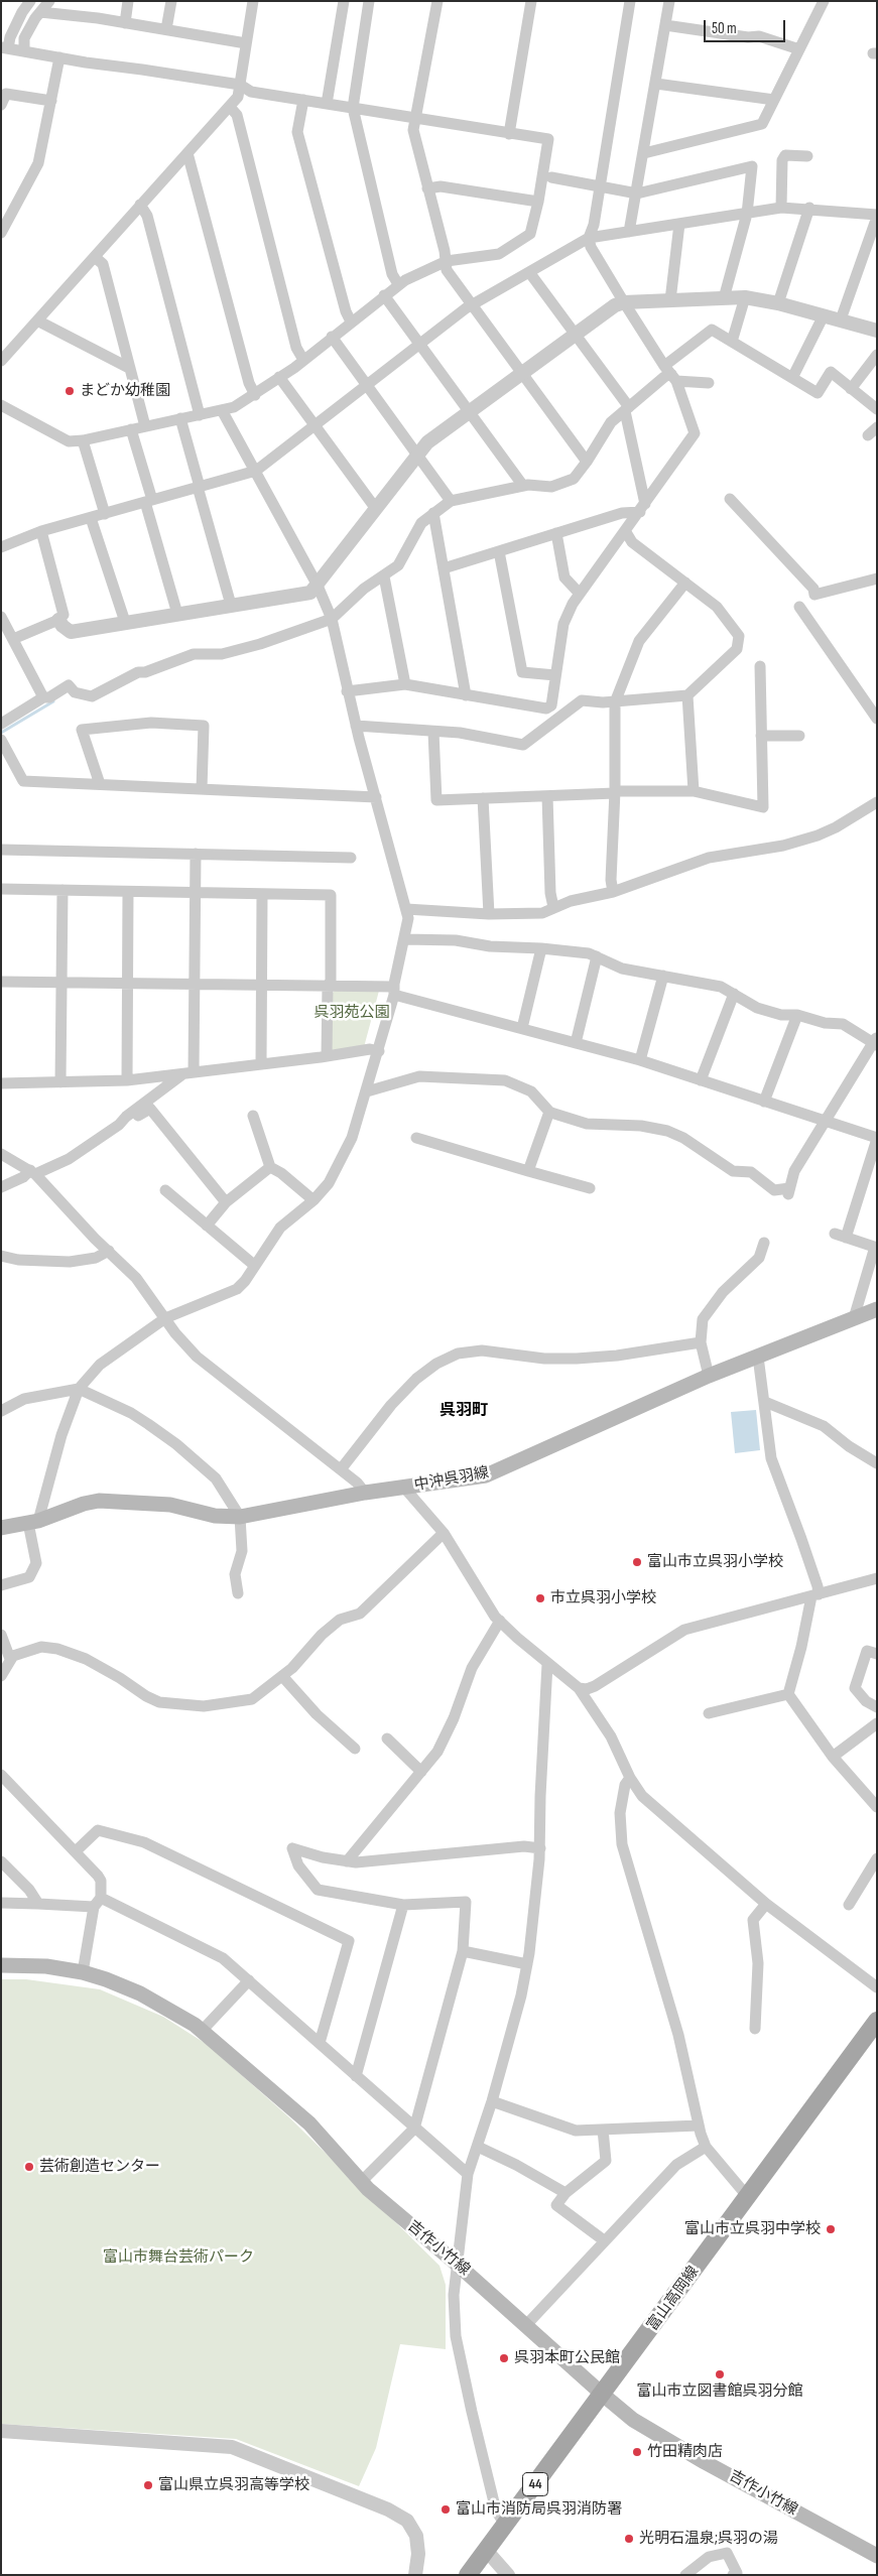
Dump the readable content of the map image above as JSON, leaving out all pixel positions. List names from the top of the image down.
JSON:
{
  "streets": {
    "main road": [
      "中沖呉羽線",
      "吉作小竹線",
      "富山高岡線",
      "44"
    ]
  },
  "crossings": [
    ["吉作小竹線", "富山高岡線"]
  ],
  "districts": ["呉羽町"],
  "parks": ["呉羽苑公園", "富山市舞台芸術パーク"],
  "places": [
    "まどか幼稚園",
    "富山市立呉羽小学校",
    "市立呉羽小学校",
    "芸術創造センター",
    "富山市立呉羽中学校",
    "呉羽本町公民館",
    "富山市立図書館呉羽分館",
    "竹田精肉店",
    "富山県立呉羽高等学校",
    "富山市消防局呉羽消防署",
    "光明石温泉;呉羽の湯"
  ],
  "scale_bar": "50 m"
}
